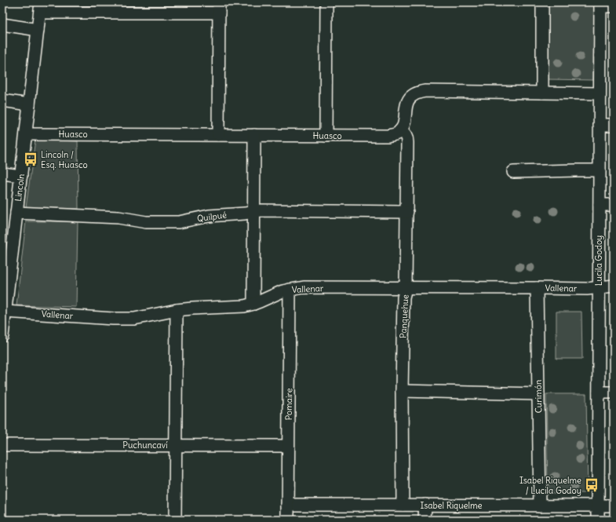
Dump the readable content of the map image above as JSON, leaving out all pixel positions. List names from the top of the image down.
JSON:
{
  "streets": {
    "street": [
      "Huasco",
      "Lincoln",
      "Quilpué",
      "Lucila Godoy",
      "Vallenar",
      "Panquehue",
      "Curimón",
      "Pomaire",
      "Puchuncaví",
      "Isabel Riquelme"
    ]
  },
  "crossings": [
    ["Huasco", "Lincoln"],
    ["Huasco", "Panquehue"],
    ["Lincoln", "Quilpué"],
    ["Lincoln", "Vallenar"],
    ["Quilpué", "Panquehue"],
    ["Lucila Godoy", "Vallenar"],
    ["Lucila Godoy", "Isabel Riquelme"],
    ["Vallenar", "Panquehue"],
    ["Vallenar", "Curimón"],
    ["Vallenar", "Pomaire"],
    ["Panquehue", "Isabel Riquelme"],
    ["Curimón", "Isabel Riquelme"],
    ["Pomaire", "Puchuncaví"],
    ["Pomaire", "Isabel Riquelme"]
  ],
  "places": {
    "bus stop": ["Lincoln / Esq. Huasco", "Isabel Riquelme / Lucila Godoy"]
  }
}
